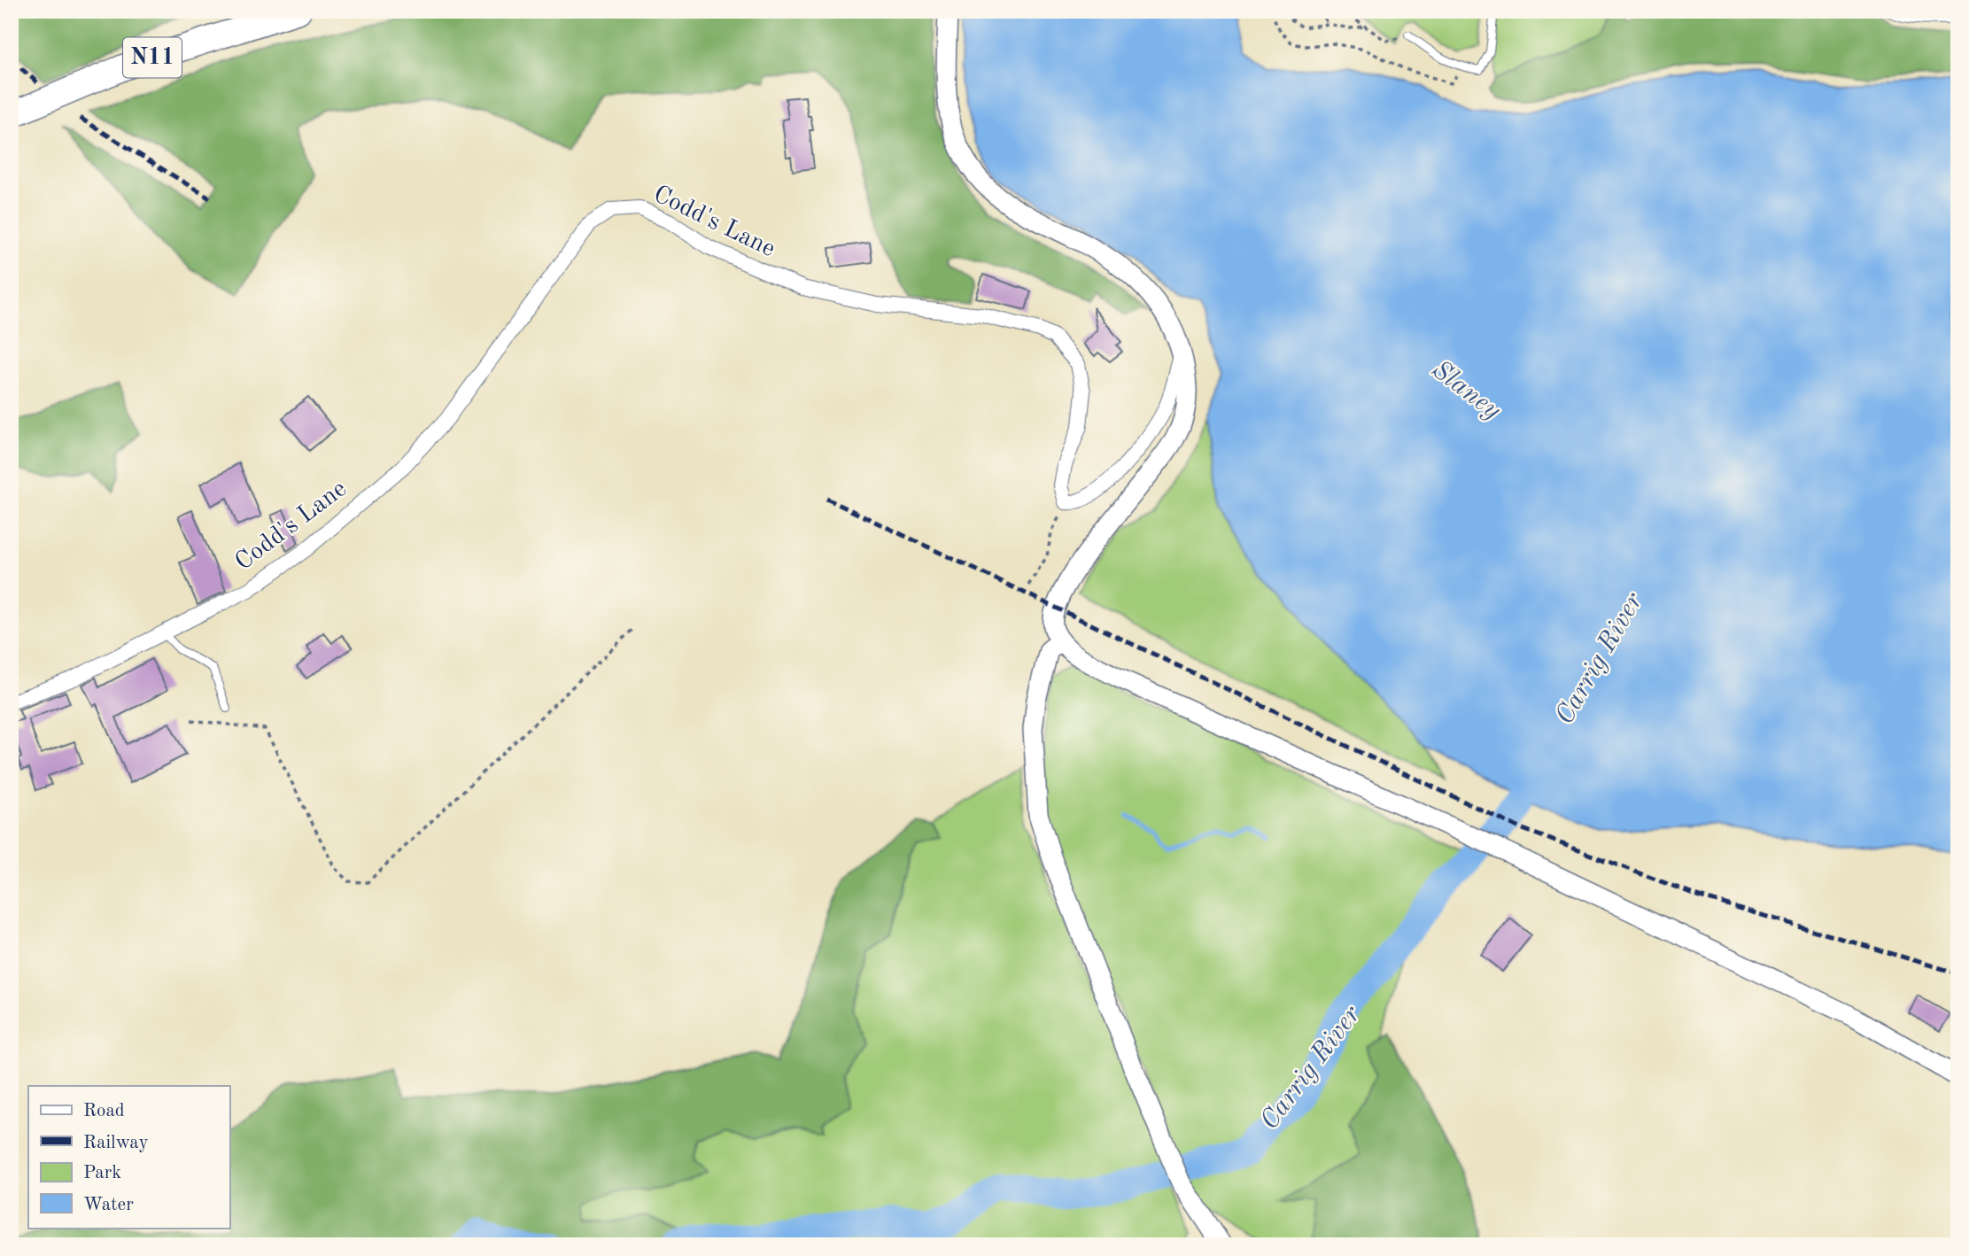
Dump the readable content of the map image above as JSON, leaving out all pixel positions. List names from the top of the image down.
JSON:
{
  "streets": {
    "highway": ["N11"],
    "street": ["Codd's Lane"]
  },
  "water": ["Slaney", "Carrig River"],
  "legend": [
    "Road",
    "Railway",
    "Park",
    "Water"
  ]
}
